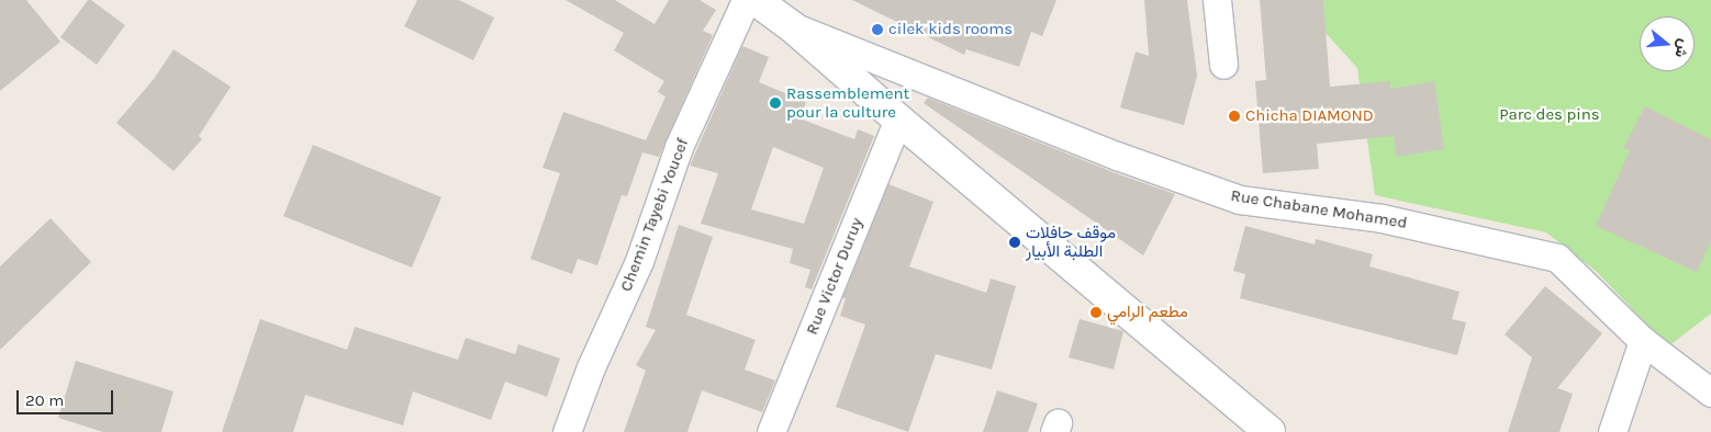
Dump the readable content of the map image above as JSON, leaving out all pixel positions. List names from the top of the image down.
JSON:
{
  "streets": {
    "main road": ["Rue Chabane Mohamed"],
    "street": ["Chemin Tayebi Youcef", "Rue Victor Duruy"]
  },
  "crossings": [
    ["Rue Chabane Mohamed", "Rue Victor Duruy"]
  ],
  "parks": ["Parc des pins"],
  "places": [
    "cilek kids rooms",
    "Rassemblement pour la culture",
    "Chicha DIAMOND",
    "موقف حافلات الطلبة الأبيار",
    "مطعم الرامي"
  ],
  "scale_bar": "20 m",
  "north": "right"
}
